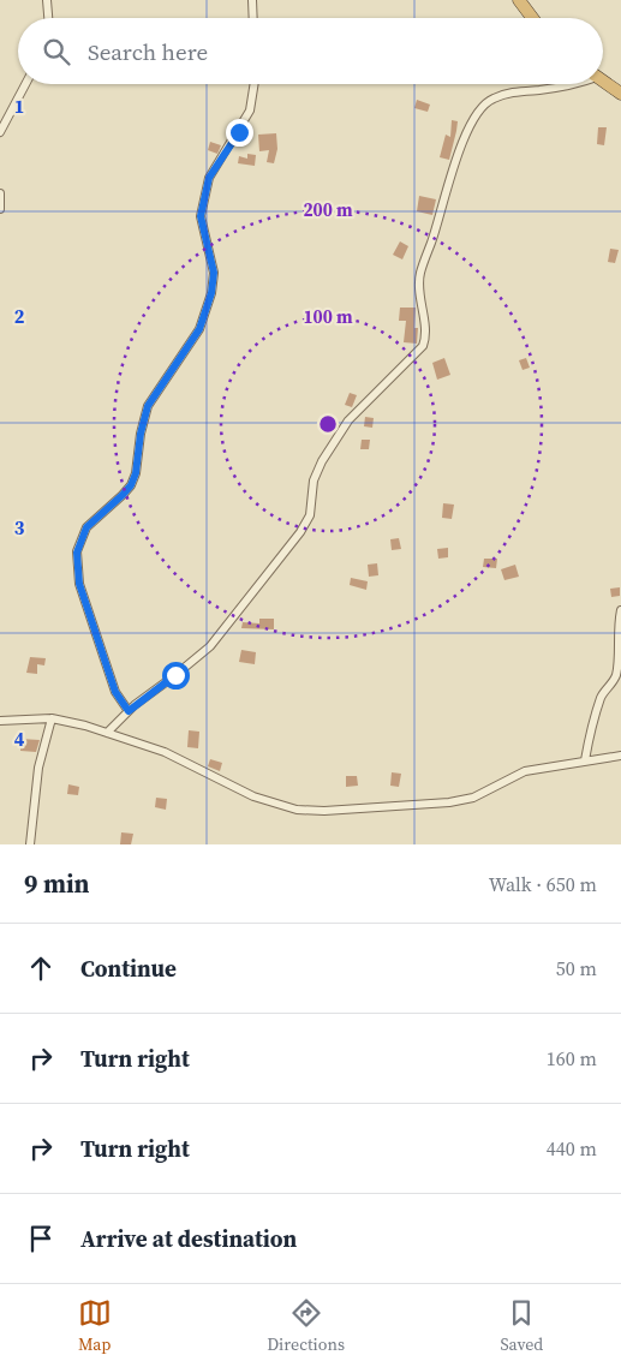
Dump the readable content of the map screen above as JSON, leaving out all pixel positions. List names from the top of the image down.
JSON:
{
  "page": {
    "search": "Search here",
    "heading": ["9 min", "Walk · 650 m"],
    "list": [
      ["Continue", "50 m"],
      ["Turn right", "160 m"],
      ["Turn right", "440 m"],
      "Arrive at destination"
    ],
    "nav": ["Map", "Directions", "Saved"]
  },
  "grid": {
    "rows": [
      "1",
      "2",
      "3",
      "4"
    ]
  },
  "rings": ["200 m", "100 m"]
}
